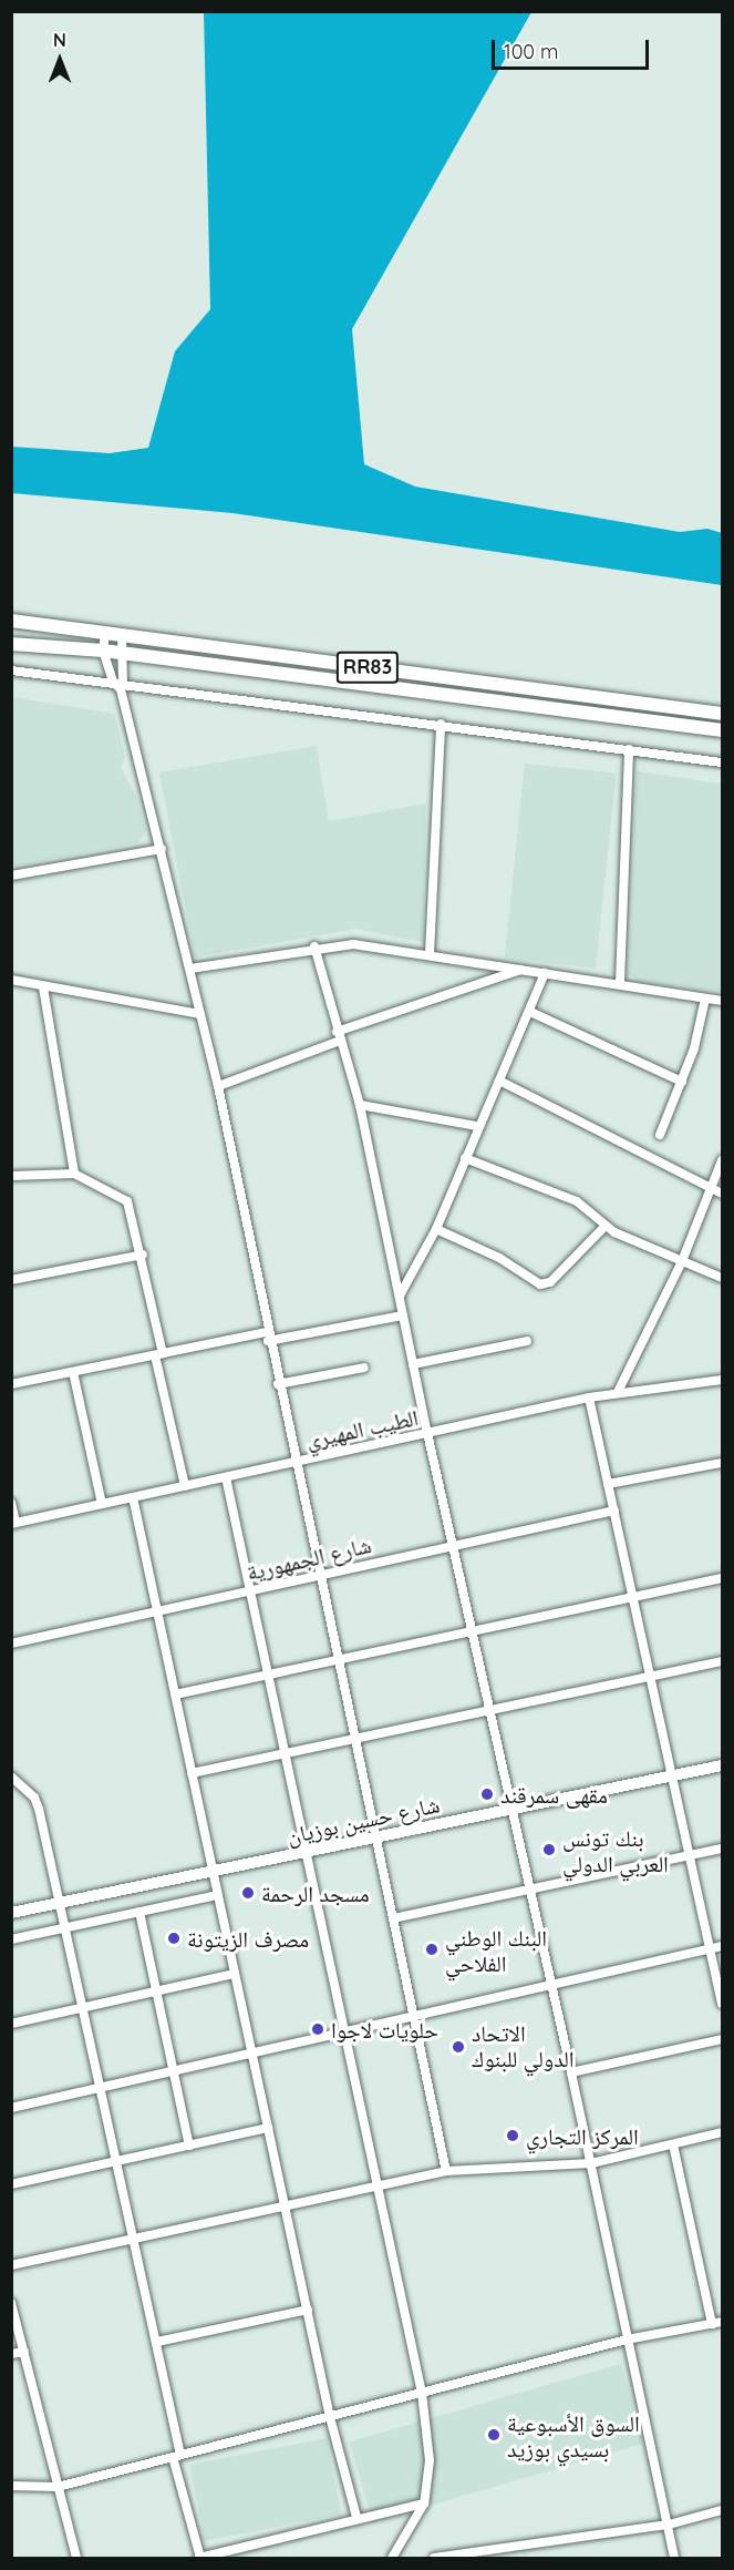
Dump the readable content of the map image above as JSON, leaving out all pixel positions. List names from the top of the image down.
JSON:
{
  "streets": {
    "main road": ["RR83", "شارع حسين بوزيان"],
    "street": ["الطيب المهيري", "شارع الجمهورية"]
  },
  "places": [
    "مقهى سمرقند",
    "بنك تونس العربي الدولي",
    "مسجد الرحمة",
    "مصرف الزيتونة",
    "البنك الوطني الفلاحي",
    "حلويات لاجوا",
    "الاتحاد الدولي للبنوك",
    "المركز التجاري",
    "السوق الأسبوعية بسيدي بوزيد"
  ],
  "scale_bar": "100 m",
  "north": "top"
}
